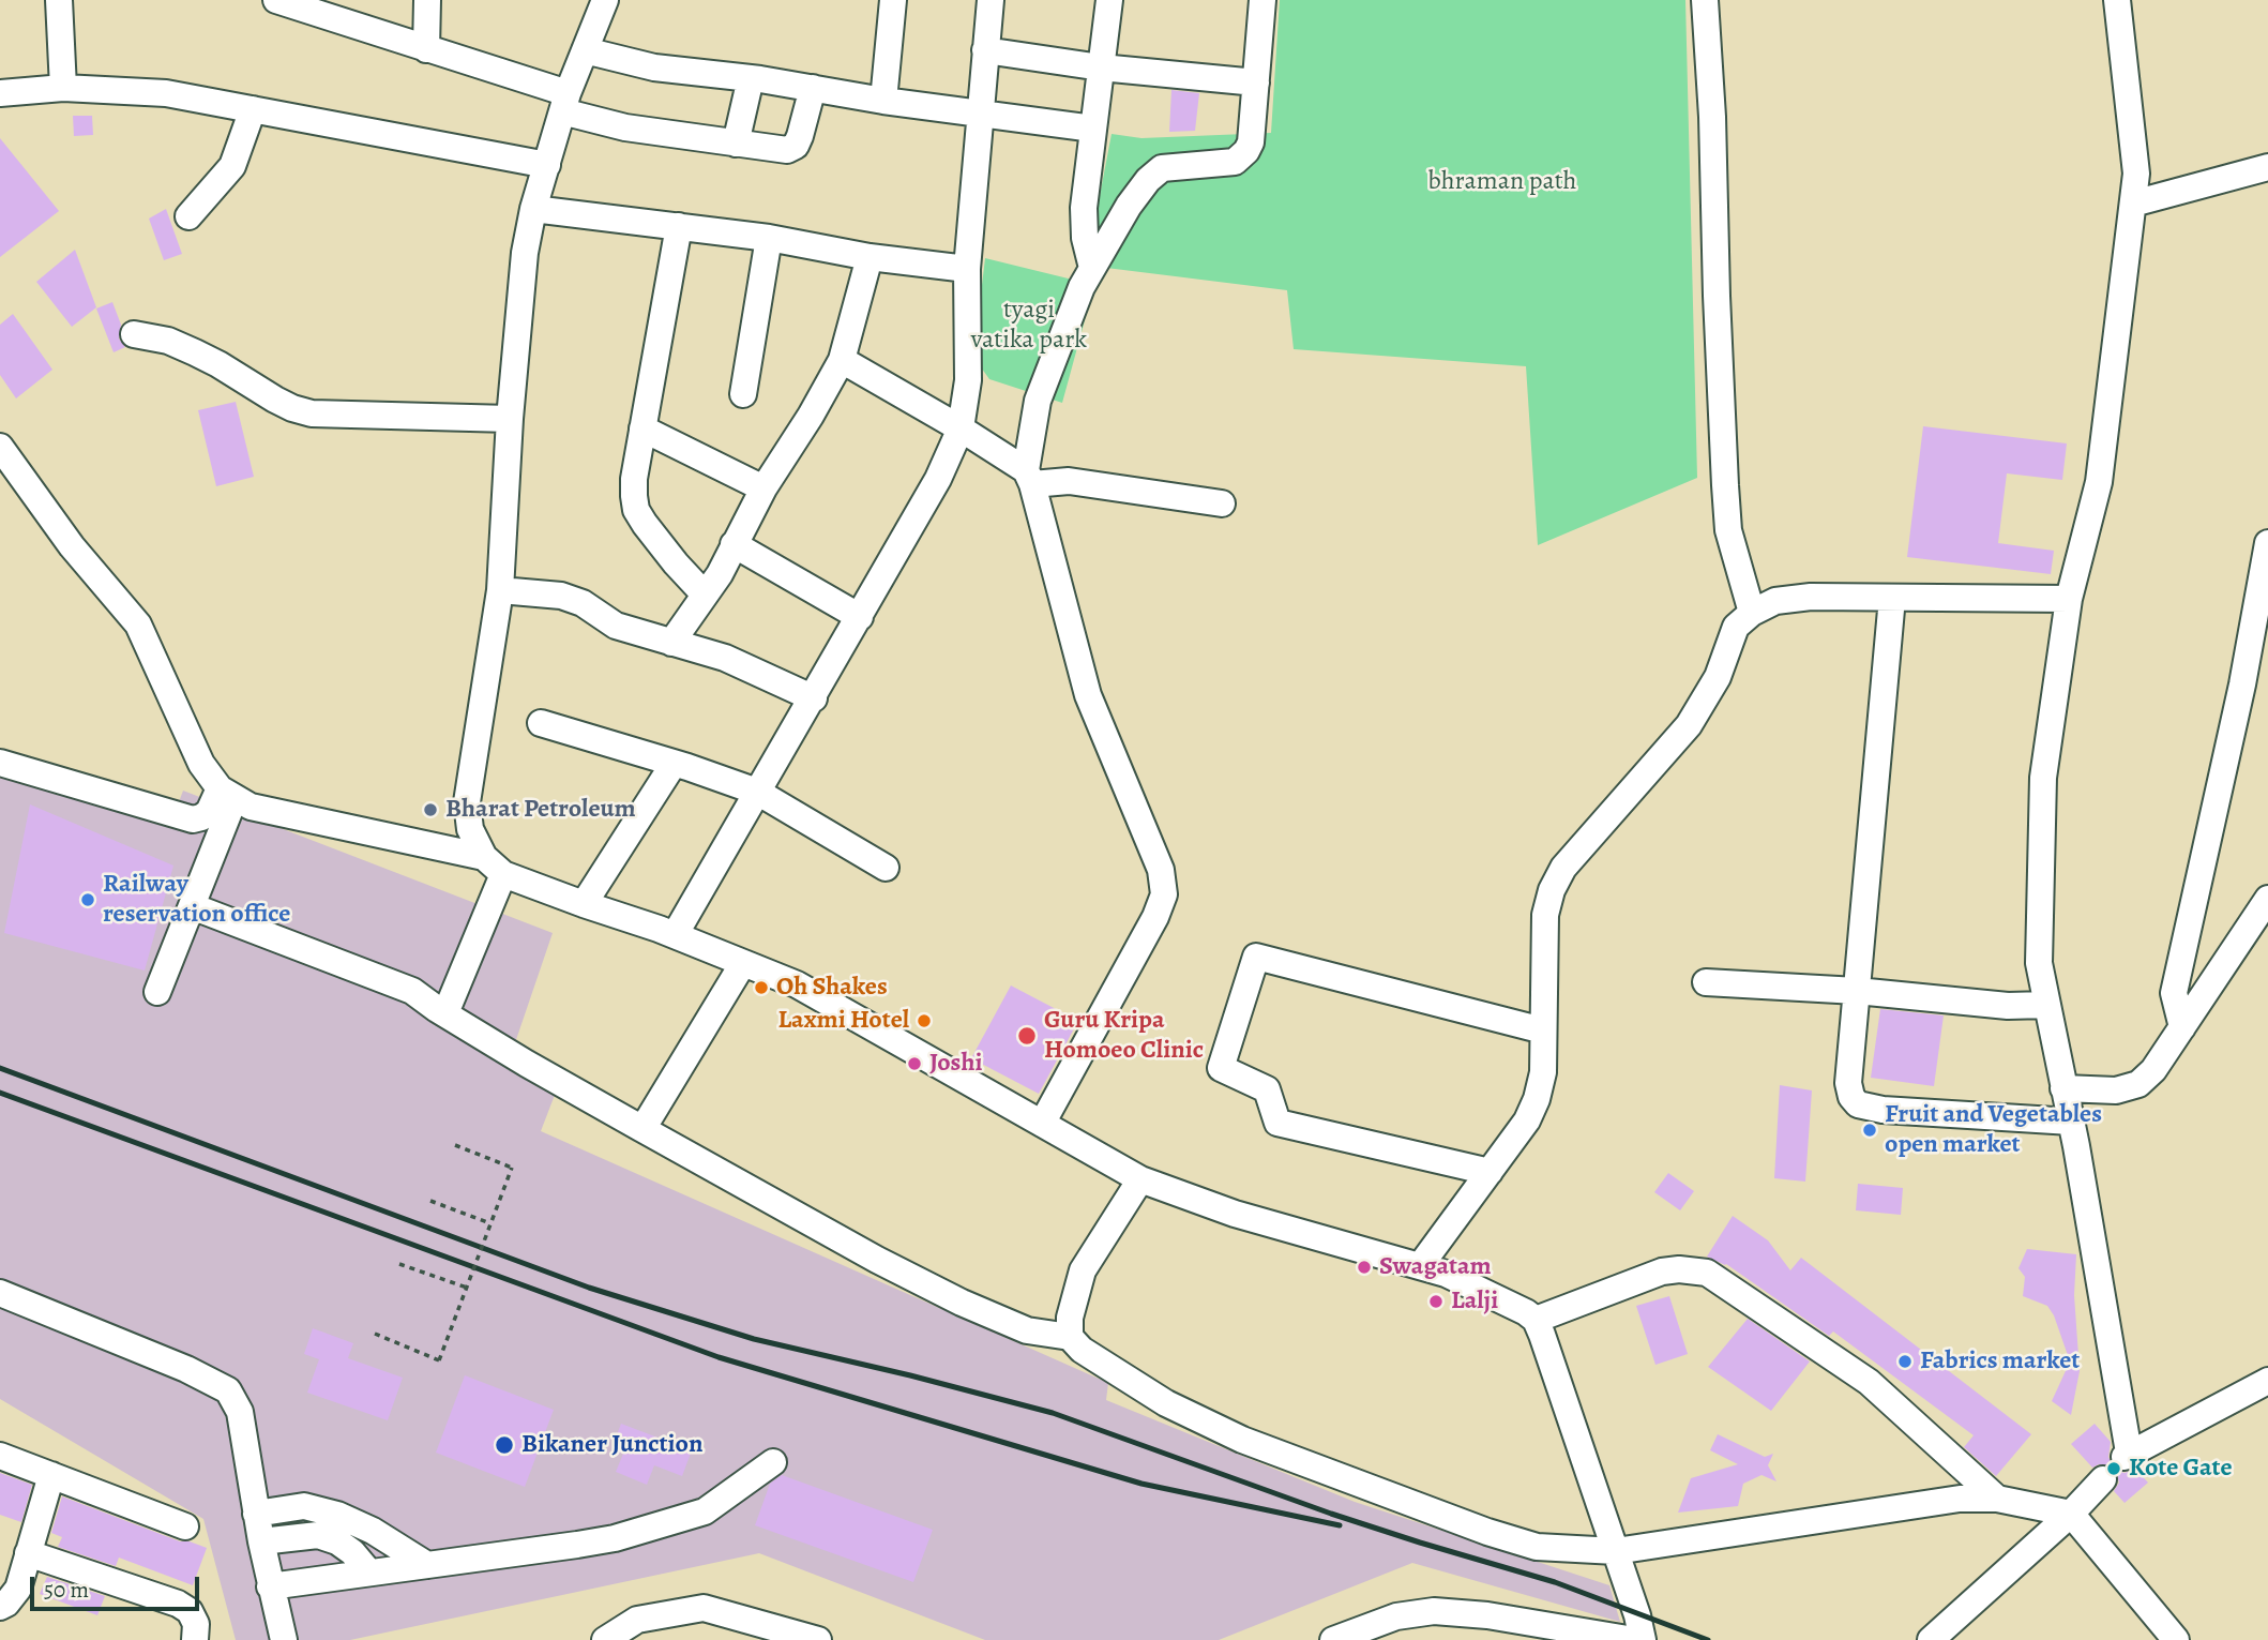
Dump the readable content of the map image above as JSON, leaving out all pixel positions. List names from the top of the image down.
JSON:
{
  "parks": ["bhraman path", "tyagi vatika park"],
  "places": [
    "Bharat Petroleum",
    "Railway reservation office",
    "Oh Shakes",
    "Laxmi Hotel",
    "Guru Kripa Homoeo Clinic",
    "Joshi",
    "Fruit and Vegetables open market",
    "Swagatam",
    "Lalji",
    "Fabrics market",
    "Bikaner Junction",
    "Kote Gate"
  ],
  "scale_bar": "50 m"
}
